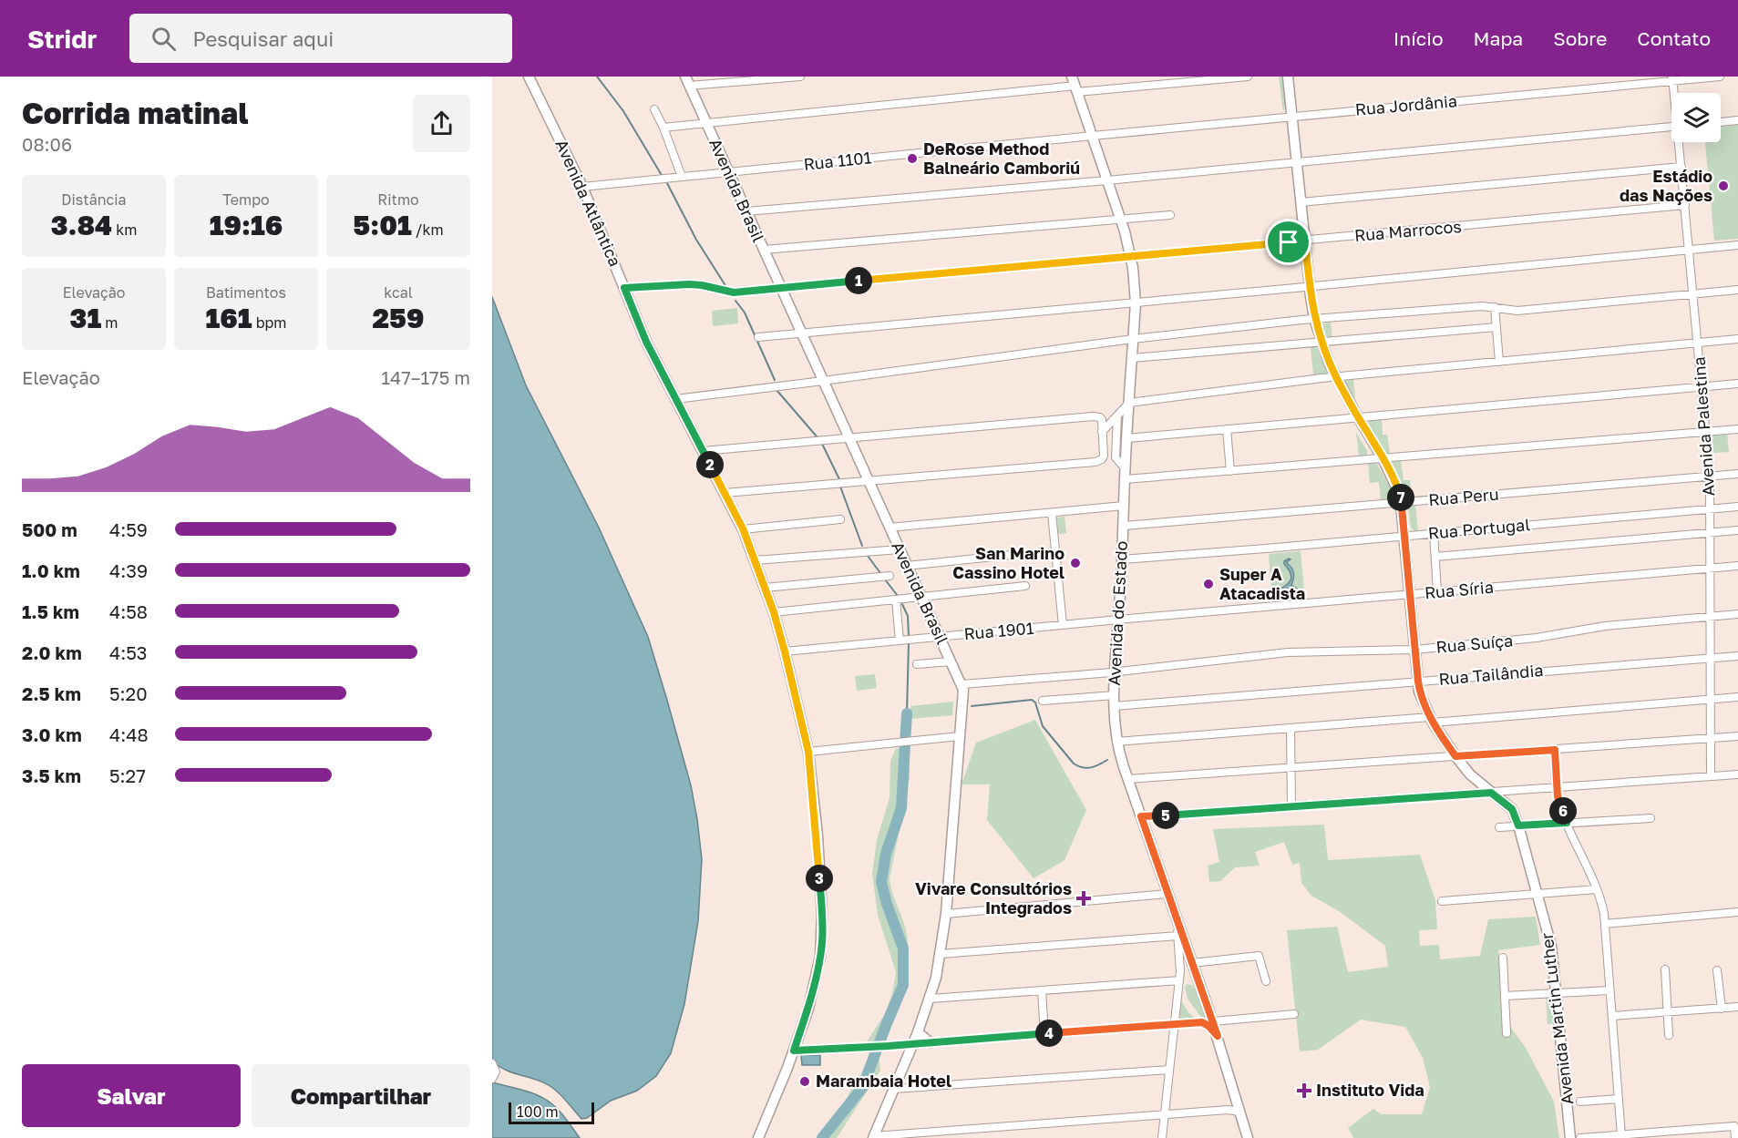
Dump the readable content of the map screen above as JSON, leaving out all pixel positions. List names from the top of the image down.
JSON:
{
  "streets": {
    "main road": [
      "Avenida Brasil",
      "Avenida Atlântica",
      "Avenida do Estado",
      "Avenida Martin Luther"
    ],
    "street": [
      "Rua Jordânia",
      "Rua 1101",
      "Rua Marrocos",
      "Avenida Palestina",
      "Rua Peru",
      "Rua Portugal",
      "Rua Síria",
      "Rua 1901",
      "Rua Suíça",
      "Rua Tailândia"
    ]
  },
  "crossings": [
    ["Rua Jordânia", "Rua 1101"],
    ["Rua Jordânia", "Avenida Palestina"],
    ["Rua Jordânia", "Avenida do Estado"],
    ["Rua Jordânia", "Avenida Martin Luther"],
    ["Rua 1101", "Avenida Brasil"],
    ["Rua 1101", "Avenida Atlântica"],
    ["Rua 1101", "Avenida do Estado"],
    ["Avenida Brasil", "Rua Marrocos"],
    ["Avenida Brasil", "Rua 1901"],
    ["Avenida Brasil", "Rua Suíça"],
    ["Avenida Atlântica", "Rua Marrocos"],
    ["Avenida Atlântica", "Rua 1901"],
    ["Rua Marrocos", "Avenida Palestina"],
    ["Rua Marrocos", "Avenida do Estado"],
    ["Rua Marrocos", "Avenida Martin Luther"],
    ["Avenida Palestina", "Rua Peru"],
    ["Avenida Palestina", "Rua Portugal"],
    ["Avenida Palestina", "Rua Síria"],
    ["Avenida Palestina", "Rua Suíça"],
    ["Avenida Palestina", "Rua Tailândia"],
    ["Rua Peru", "Avenida do Estado"],
    ["Rua Peru", "Avenida Martin Luther"],
    ["Rua Portugal", "Avenida do Estado"],
    ["Rua Portugal", "Avenida Martin Luther"],
    ["Rua Síria", "Avenida do Estado"],
    ["Rua Síria", "Rua 1901"],
    ["Rua Síria", "Avenida Martin Luther"],
    ["Avenida do Estado", "Rua 1901"],
    ["Avenida do Estado", "Rua Suíça"],
    ["Avenida do Estado", "Rua Tailândia"],
    ["Rua Suíça", "Avenida Martin Luther"],
    ["Rua Tailândia", "Avenida Martin Luther"]
  ],
  "places": {
    "other": [
      "DeRose Method Balneário Camboriú",
      "Estádio das Nações",
      "San Marino Cassino Hotel",
      "Super A Atacadista",
      "Marambaia Hotel"
    ],
    "health": ["Vivare Consultórios Integrados", "Instituto Vida"]
  },
  "scale_bar": "100 m",
  "page": {
    "header": "Stridr",
    "search": "Pesquisar aqui",
    "nav": [
      "Início",
      "Mapa",
      "Sobre",
      "Contato"
    ],
    "heading": ["Corrida matinal", "08:06"],
    "stats": [
      ["Distância", "3.84 km"],
      ["Tempo", "19:16"],
      ["Ritmo", "5:01 /km"],
      ["Elevação", "31 m"],
      ["Batimentos", "161 bpm"],
      ["kcal", "259"]
    ],
    "pins": [
      "1",
      "2",
      "7",
      "6",
      "5",
      "3",
      "4"
    ],
    "chart": ["Elevação", "147–175 m"],
    "list": [
      {
        "name": "500 m",
        "note": "4:59"
      },
      {
        "name": "1.0 km",
        "note": "4:39"
      },
      {
        "name": "1.5 km",
        "note": "4:58"
      },
      {
        "name": "2.0 km",
        "note": "4:53"
      },
      {
        "name": "2.5 km",
        "note": "5:20"
      },
      {
        "name": "3.0 km",
        "note": "4:48"
      },
      {
        "name": "3.5 km",
        "note": "5:27"
      }
    ],
    "buttons": ["Salvar", "Compartilhar"],
    "scale": "100 m"
  }
}
